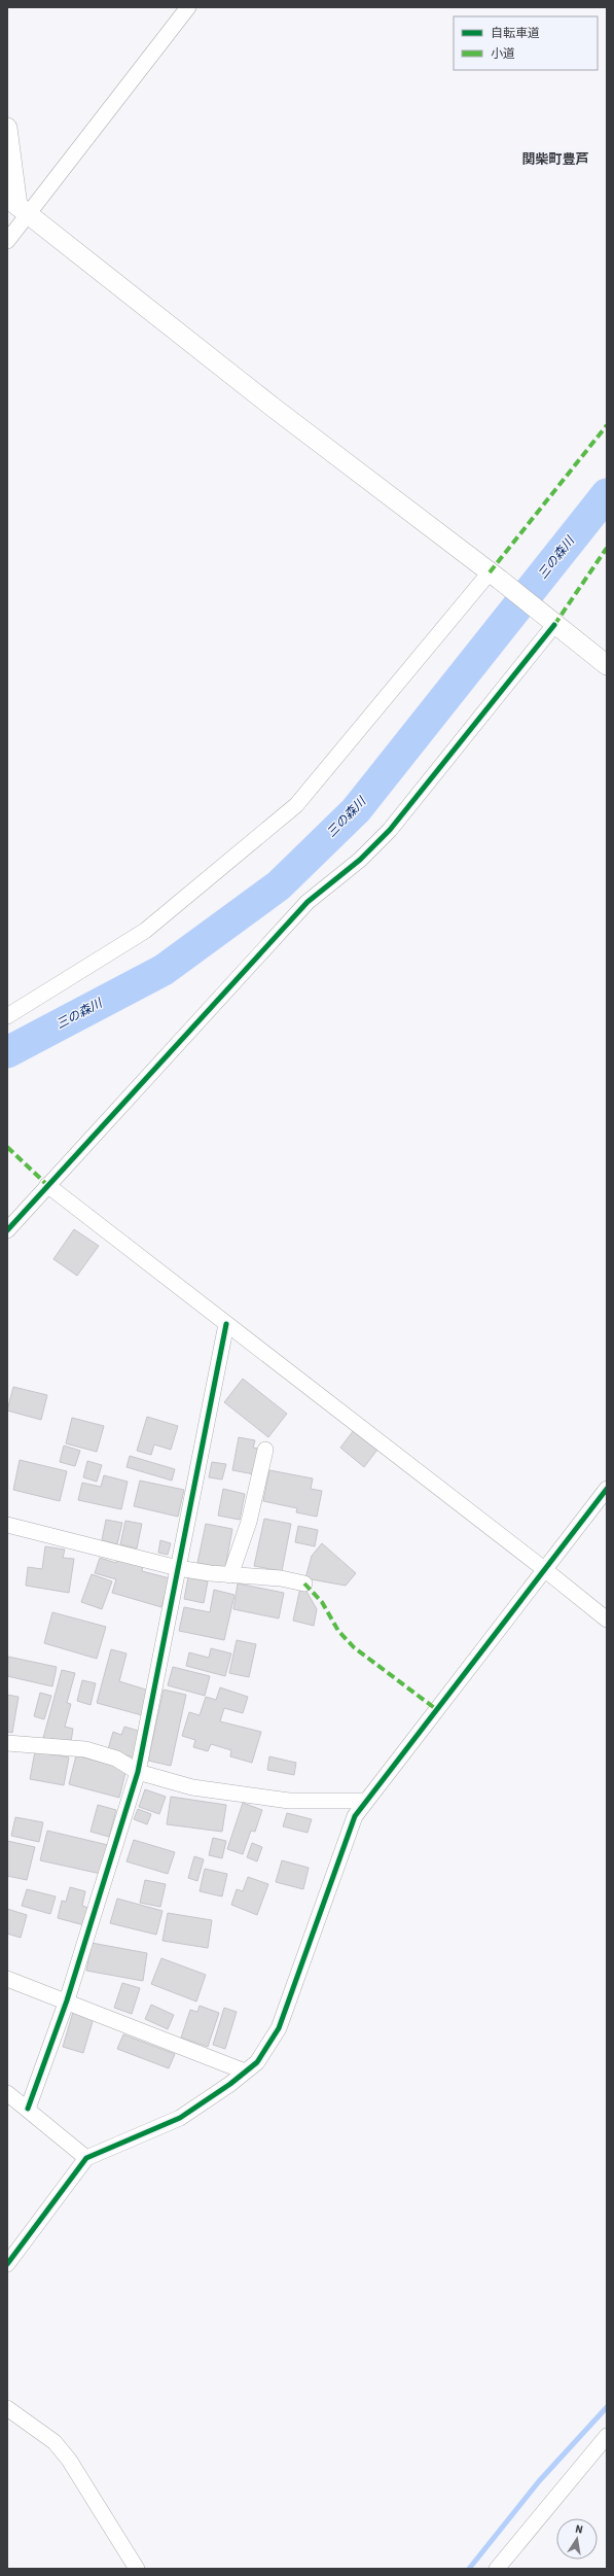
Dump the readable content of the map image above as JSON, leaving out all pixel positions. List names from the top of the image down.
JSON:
{
  "districts": ["関柴町豊芦"],
  "water": ["三の森川"],
  "legend": ["自転車道", "小道"],
  "north": "top"
}
